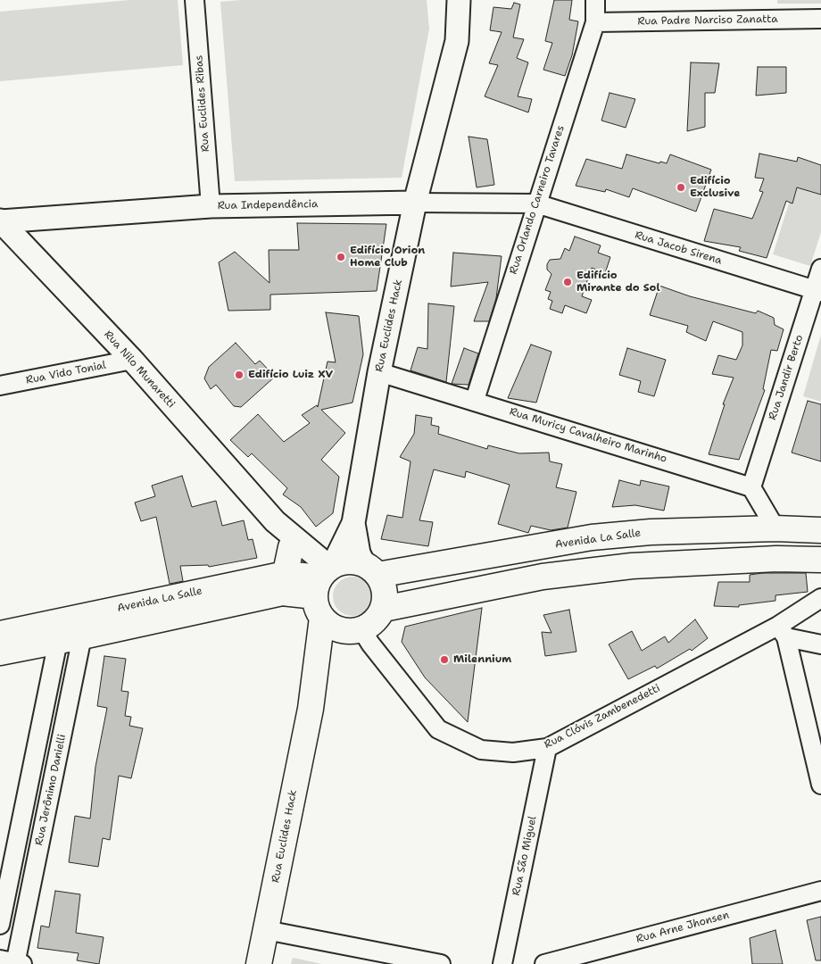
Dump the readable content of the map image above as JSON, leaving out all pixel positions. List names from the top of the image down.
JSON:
{
  "streets": {
    "main road": ["Rua Euclides Hack", "Avenida La Salle"],
    "street": [
      "Rua Padre Narciso Zanatta",
      "Rua Euclides Ribas",
      "Rua Orlando Carneiro Tavares",
      "Rua Independência",
      "Rua Jacob Sirena",
      "Rua Nilo Munaretti",
      "Rua Vido Tonial",
      "Rua Jandir Berto",
      "Rua Muricy Cavalheiro Marinho",
      "Rua Clóvis Zambenedetti",
      "Rua Jerônimo Danielli",
      "Rua São Miguel",
      "Rua Arne Jhonsen"
    ]
  },
  "crossings": [
    ["Rua Padre Narciso Zanatta", "Rua Orlando Carneiro Tavares"],
    ["Rua Euclides Ribas", "Rua Independência"],
    ["Rua Orlando Carneiro Tavares", "Rua Independência"],
    ["Rua Orlando Carneiro Tavares", "Rua Jacob Sirena"],
    ["Rua Orlando Carneiro Tavares", "Rua Muricy Cavalheiro Marinho"],
    ["Rua Independência", "Rua Jacob Sirena"],
    ["Rua Independência", "Rua Euclides Hack"],
    ["Rua Independência", "Rua Nilo Munaretti"],
    ["Rua Jacob Sirena", "Rua Jandir Berto"],
    ["Rua Euclides Hack", "Rua Nilo Munaretti"],
    ["Rua Euclides Hack", "Rua Muricy Cavalheiro Marinho"],
    ["Rua Euclides Hack", "Avenida La Salle"],
    ["Rua Euclides Hack", "Rua Clóvis Zambenedetti"],
    ["Rua Nilo Munaretti", "Rua Vido Tonial"],
    ["Rua Nilo Munaretti", "Avenida La Salle"],
    ["Rua Nilo Munaretti", "Rua Clóvis Zambenedetti"],
    ["Rua Jandir Berto", "Rua Muricy Cavalheiro Marinho"],
    ["Avenida La Salle", "Rua Clóvis Zambenedetti"],
    ["Avenida La Salle", "Rua Jerônimo Danielli"],
    ["Rua Clóvis Zambenedetti", "Rua São Miguel"]
  ],
  "places": [
    "Edifício Exclusive",
    "Edifício Orion Home Club",
    "Edifício Mirante do Sol",
    "Edifício Luiz XV",
    "Milennium"
  ]
}
